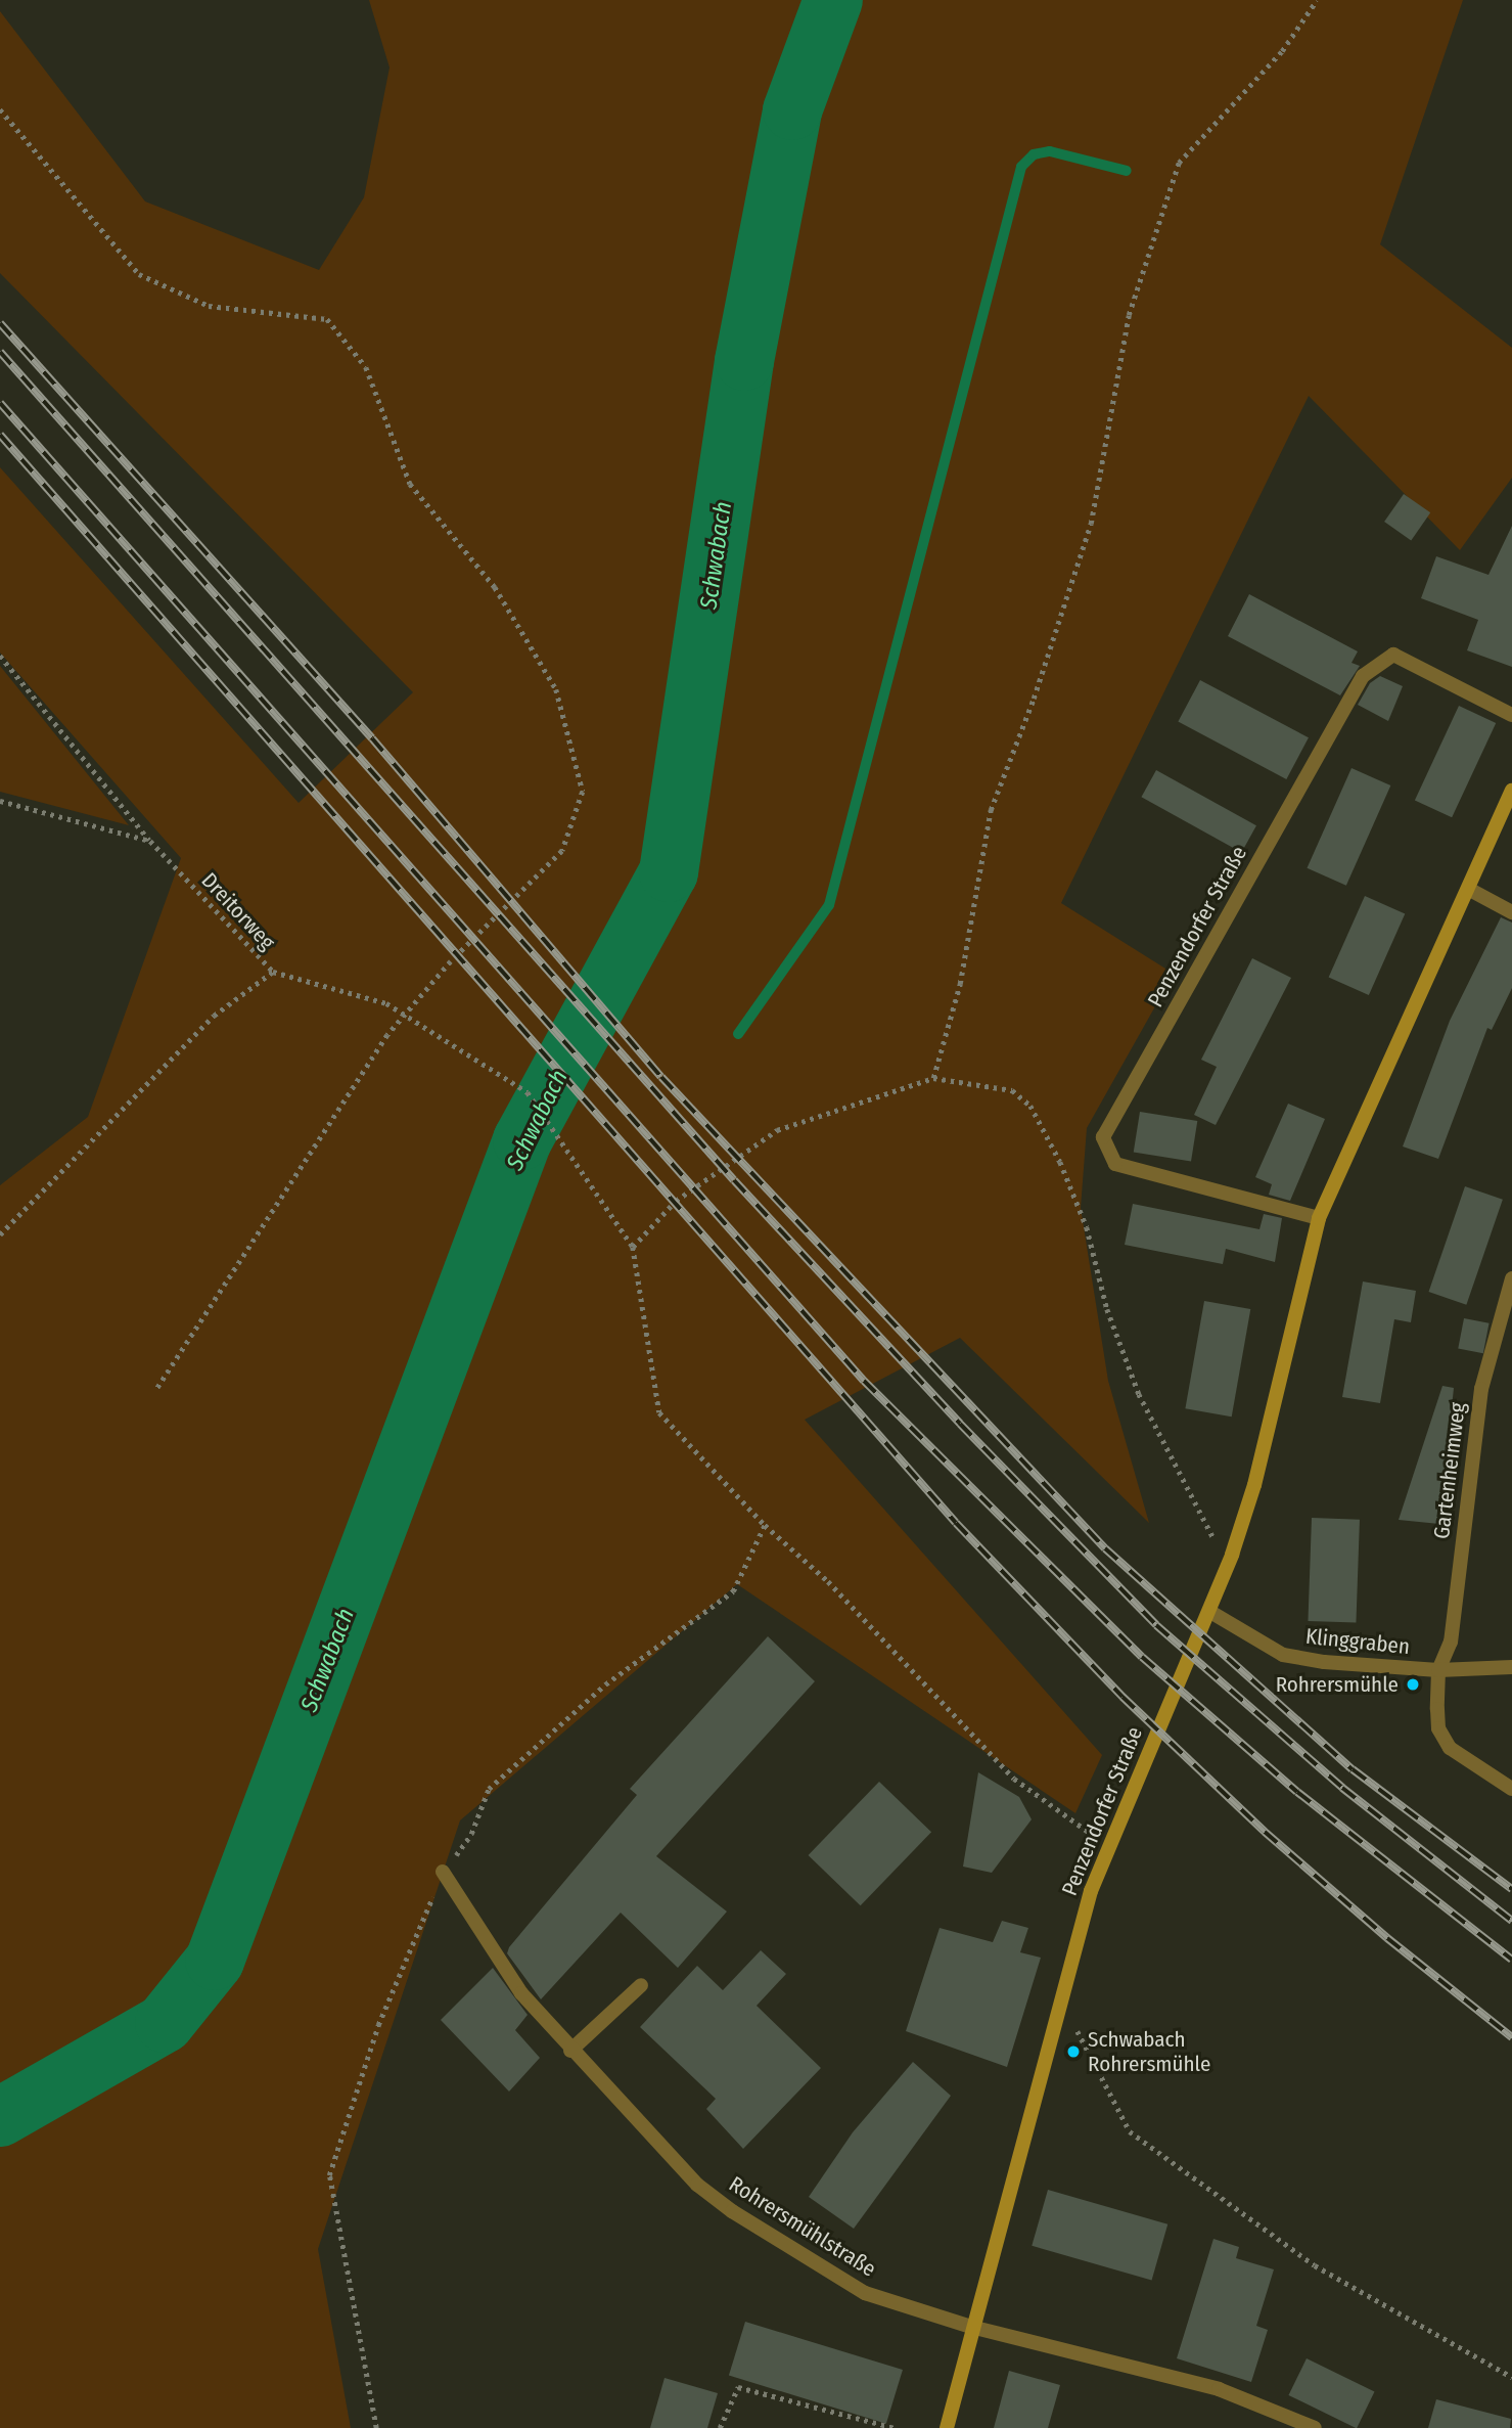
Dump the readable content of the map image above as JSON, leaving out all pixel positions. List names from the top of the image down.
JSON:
{
  "streets": {
    "main road": ["Penzendorfer Straße"],
    "street": ["Gartenheimweg", "Klinggraben", "Rohrersmühlstraße"],
    "path": ["Dreitorweg"]
  },
  "crossings": [
    ["Penzendorfer Straße", "Klinggraben"],
    ["Penzendorfer Straße", "Rohrersmühlstraße"],
    ["Gartenheimweg", "Klinggraben"]
  ],
  "water": ["Schwabach"],
  "places": ["Rohrersmühle", "Schwabach Rohrersmühle"]
}
